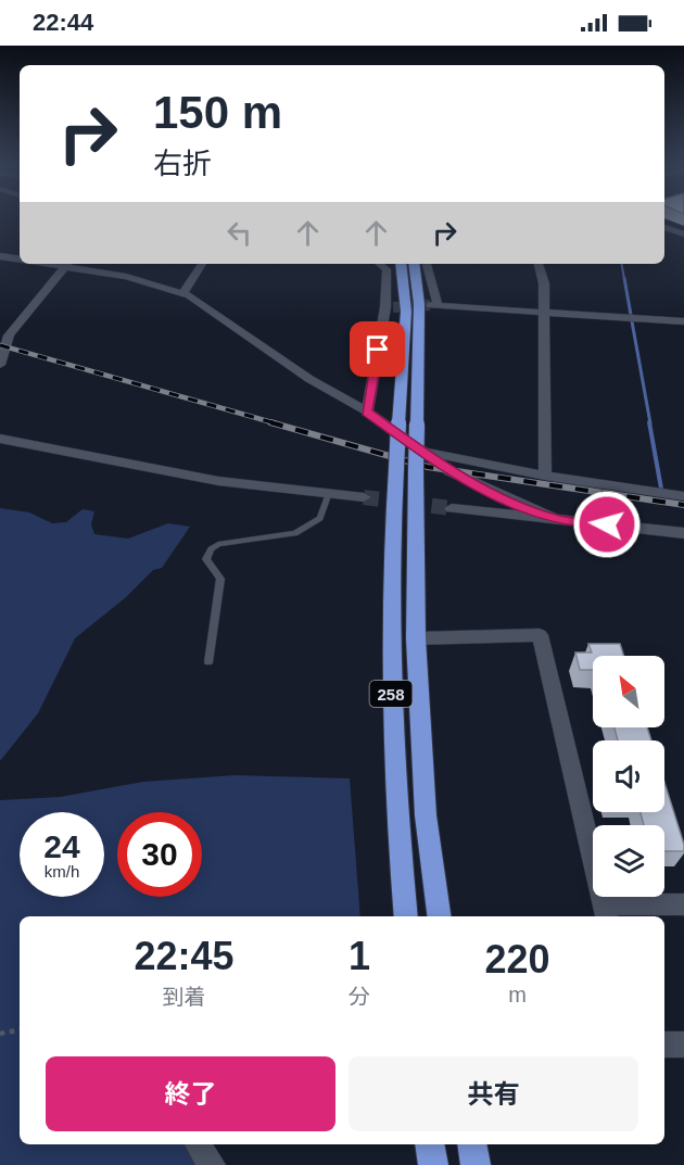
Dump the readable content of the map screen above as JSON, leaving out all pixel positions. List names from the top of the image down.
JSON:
{
  "streets": {
    "highway": ["258"]
  },
  "north": "top left",
  "page": {
    "status": "22:44",
    "turn": ["150 m", "右折"],
    "speed": "24 km/h",
    "limit": "30",
    "eta": [
      "22:45",
      "到着",
      "1",
      "分",
      "220",
      "m"
    ],
    "buttons": ["終了", "共有"]
  }
}
